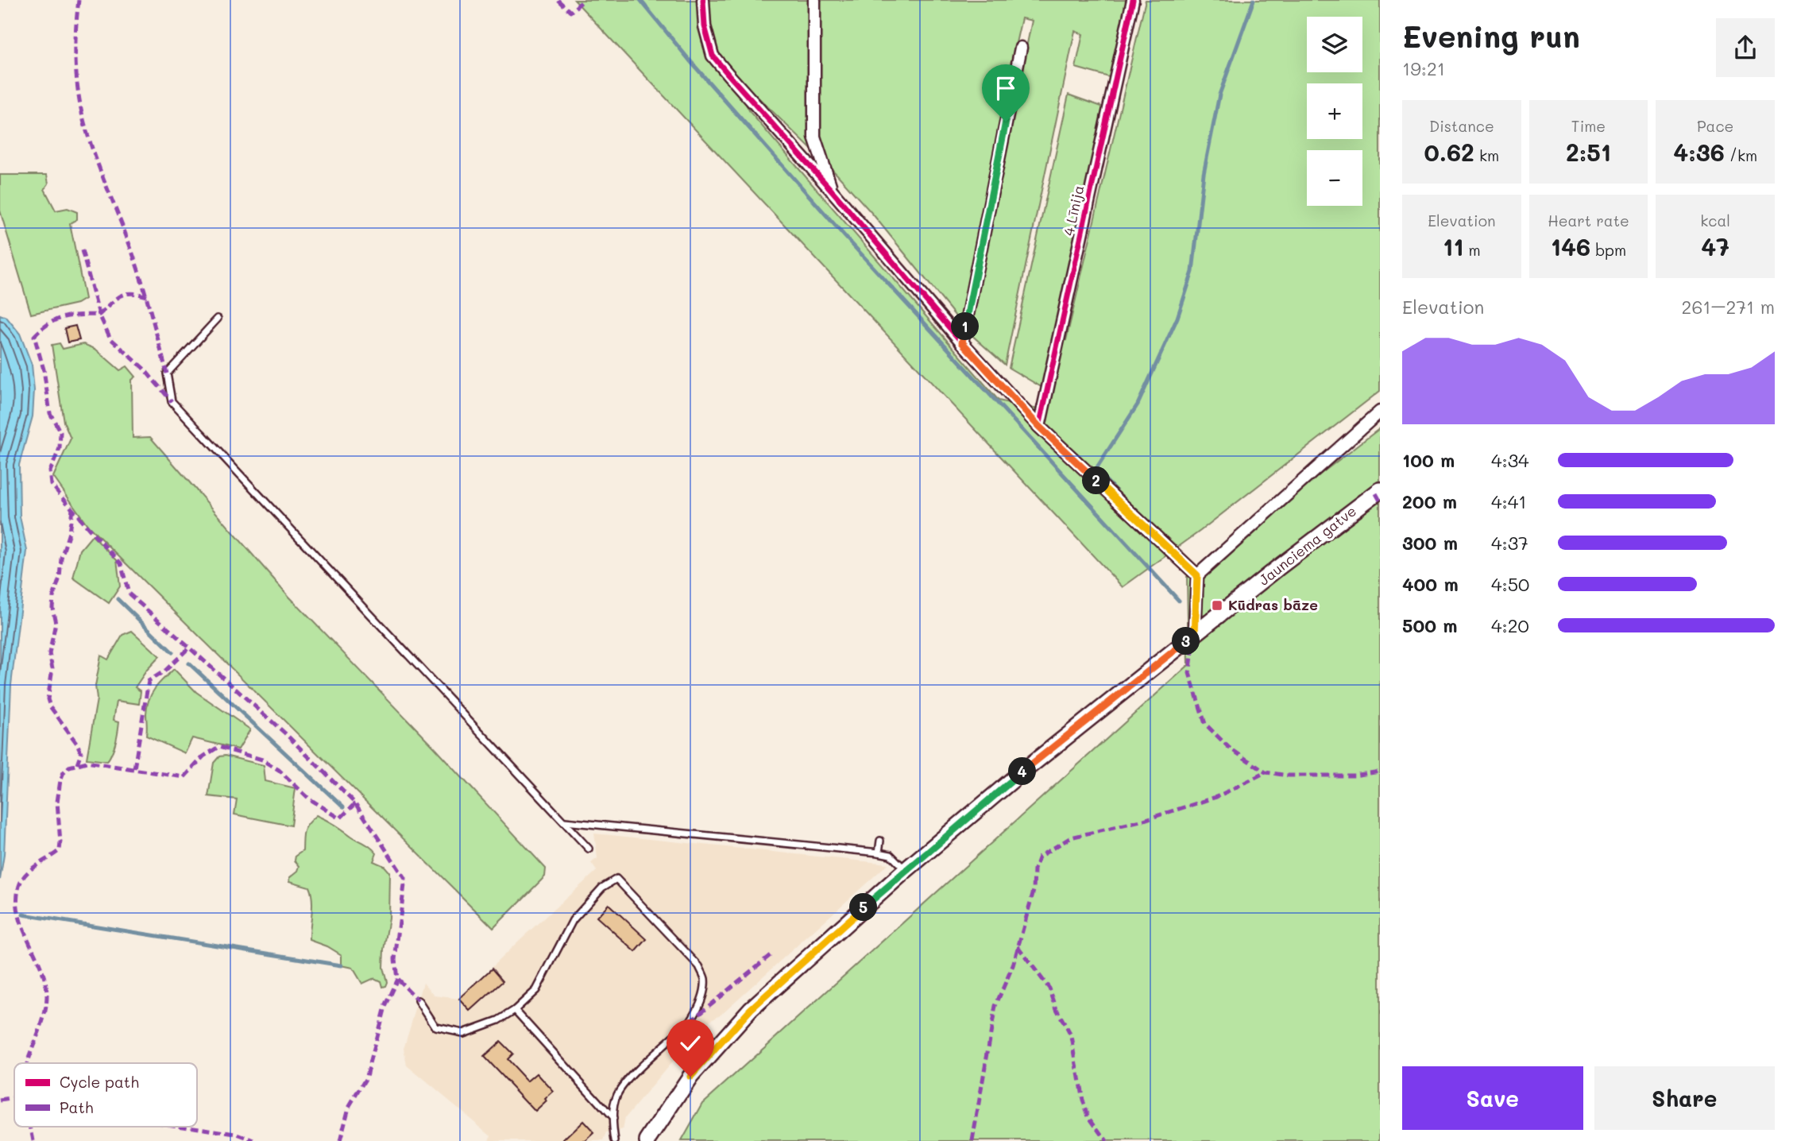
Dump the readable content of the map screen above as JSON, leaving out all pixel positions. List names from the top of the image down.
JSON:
{
  "streets": {
    "main road": ["Jaunciema gatve"],
    "street": ["4 Līnija"]
  },
  "places": {
    "transit": ["Kūdras bāze"]
  },
  "legend": ["Cycle path", "Path"],
  "page": {
    "heading": ["Evening run", "19:21"],
    "map_buttons": ["+", "−"],
    "stats": [
      ["Distance", "0.62 km"],
      ["Time", "2:51"],
      ["Pace", "4:36 /km"],
      ["Elevation", "11 m"],
      ["Heart rate", "146 bpm"],
      ["kcal", "47"]
    ],
    "chart": ["Elevation", "261–271 m"],
    "pins": [
      "1",
      "2",
      "3",
      "4",
      "5"
    ],
    "list": [
      {
        "name": "100 m",
        "note": "4:34"
      },
      {
        "name": "200 m",
        "note": "4:41"
      },
      {
        "name": "300 m",
        "note": "4:37"
      },
      {
        "name": "400 m",
        "note": "4:50"
      },
      {
        "name": "500 m",
        "note": "4:20"
      }
    ],
    "buttons": ["Save", "Share"]
  }
}
